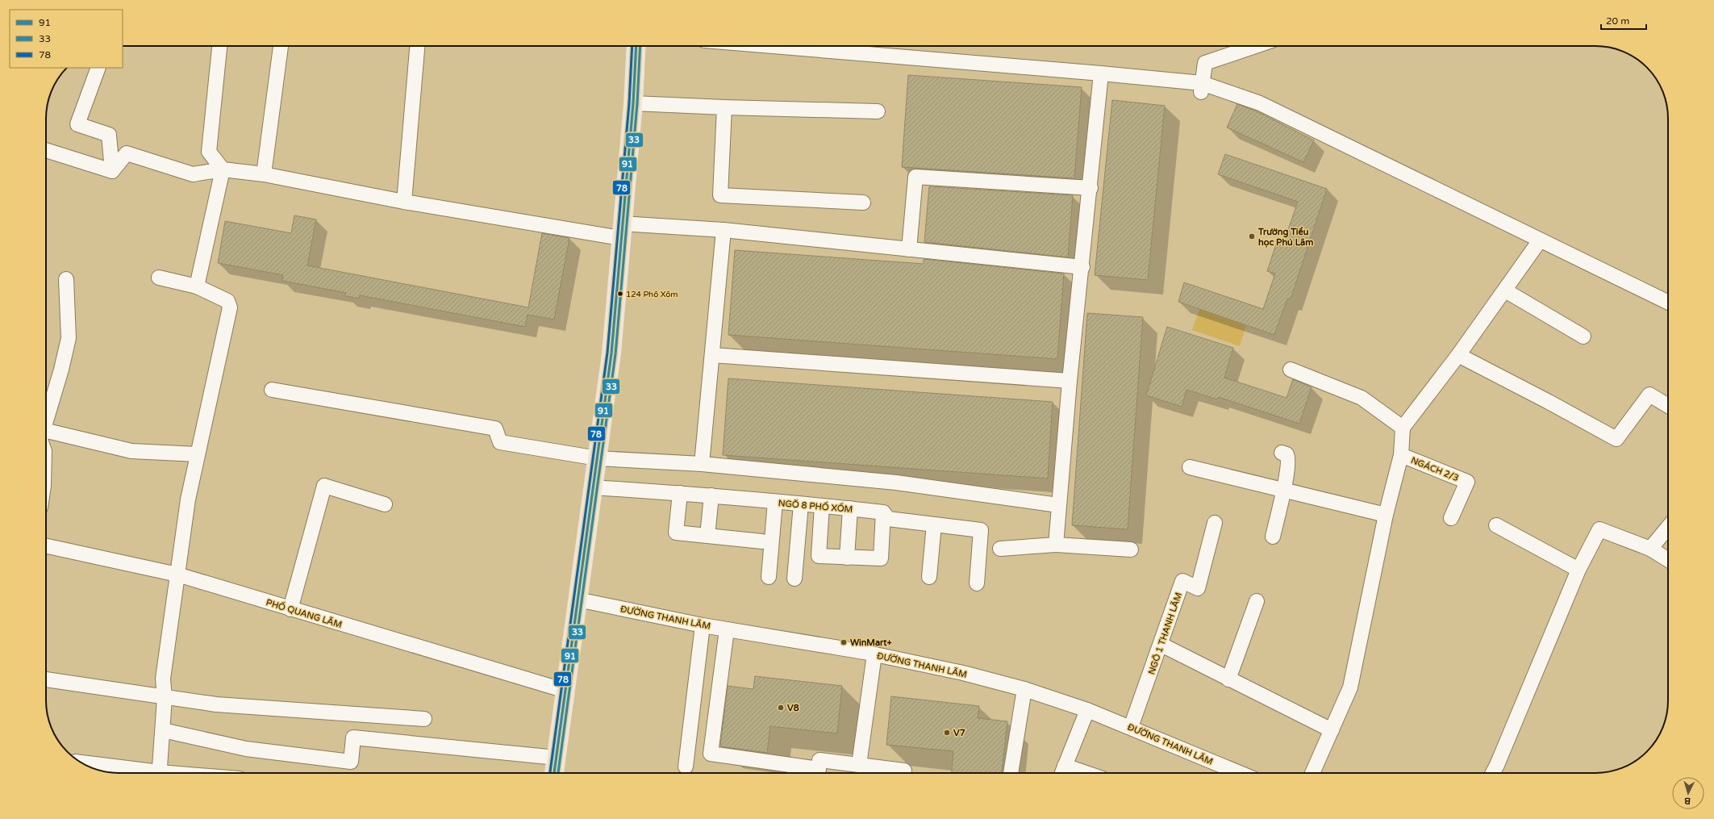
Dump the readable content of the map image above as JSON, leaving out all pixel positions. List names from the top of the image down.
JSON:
{
  "streets": {
    "street": [
      "NGÁCH 2/3",
      "NGÕ 8 PHỐ XỐM",
      "PHỐ QUANG LÃM",
      "ĐƯỜNG THANH LÃM",
      "NGÕ 1 THANH LÃM"
    ]
  },
  "crossings": [
    ["ĐƯỜNG THANH LÃM", "NGÕ 1 THANH LÃM"]
  ],
  "places": [
    "Trường Tiểu học Phú Lãm",
    "124 Phố Xốm",
    "WinMart+",
    "V8",
    "V7"
  ],
  "lines": ["transit line 91", "transit line 33", "transit line 78"],
  "legend": ["91", "33", "78"],
  "scale_bar": "20 m",
  "north": "bottom"
}
